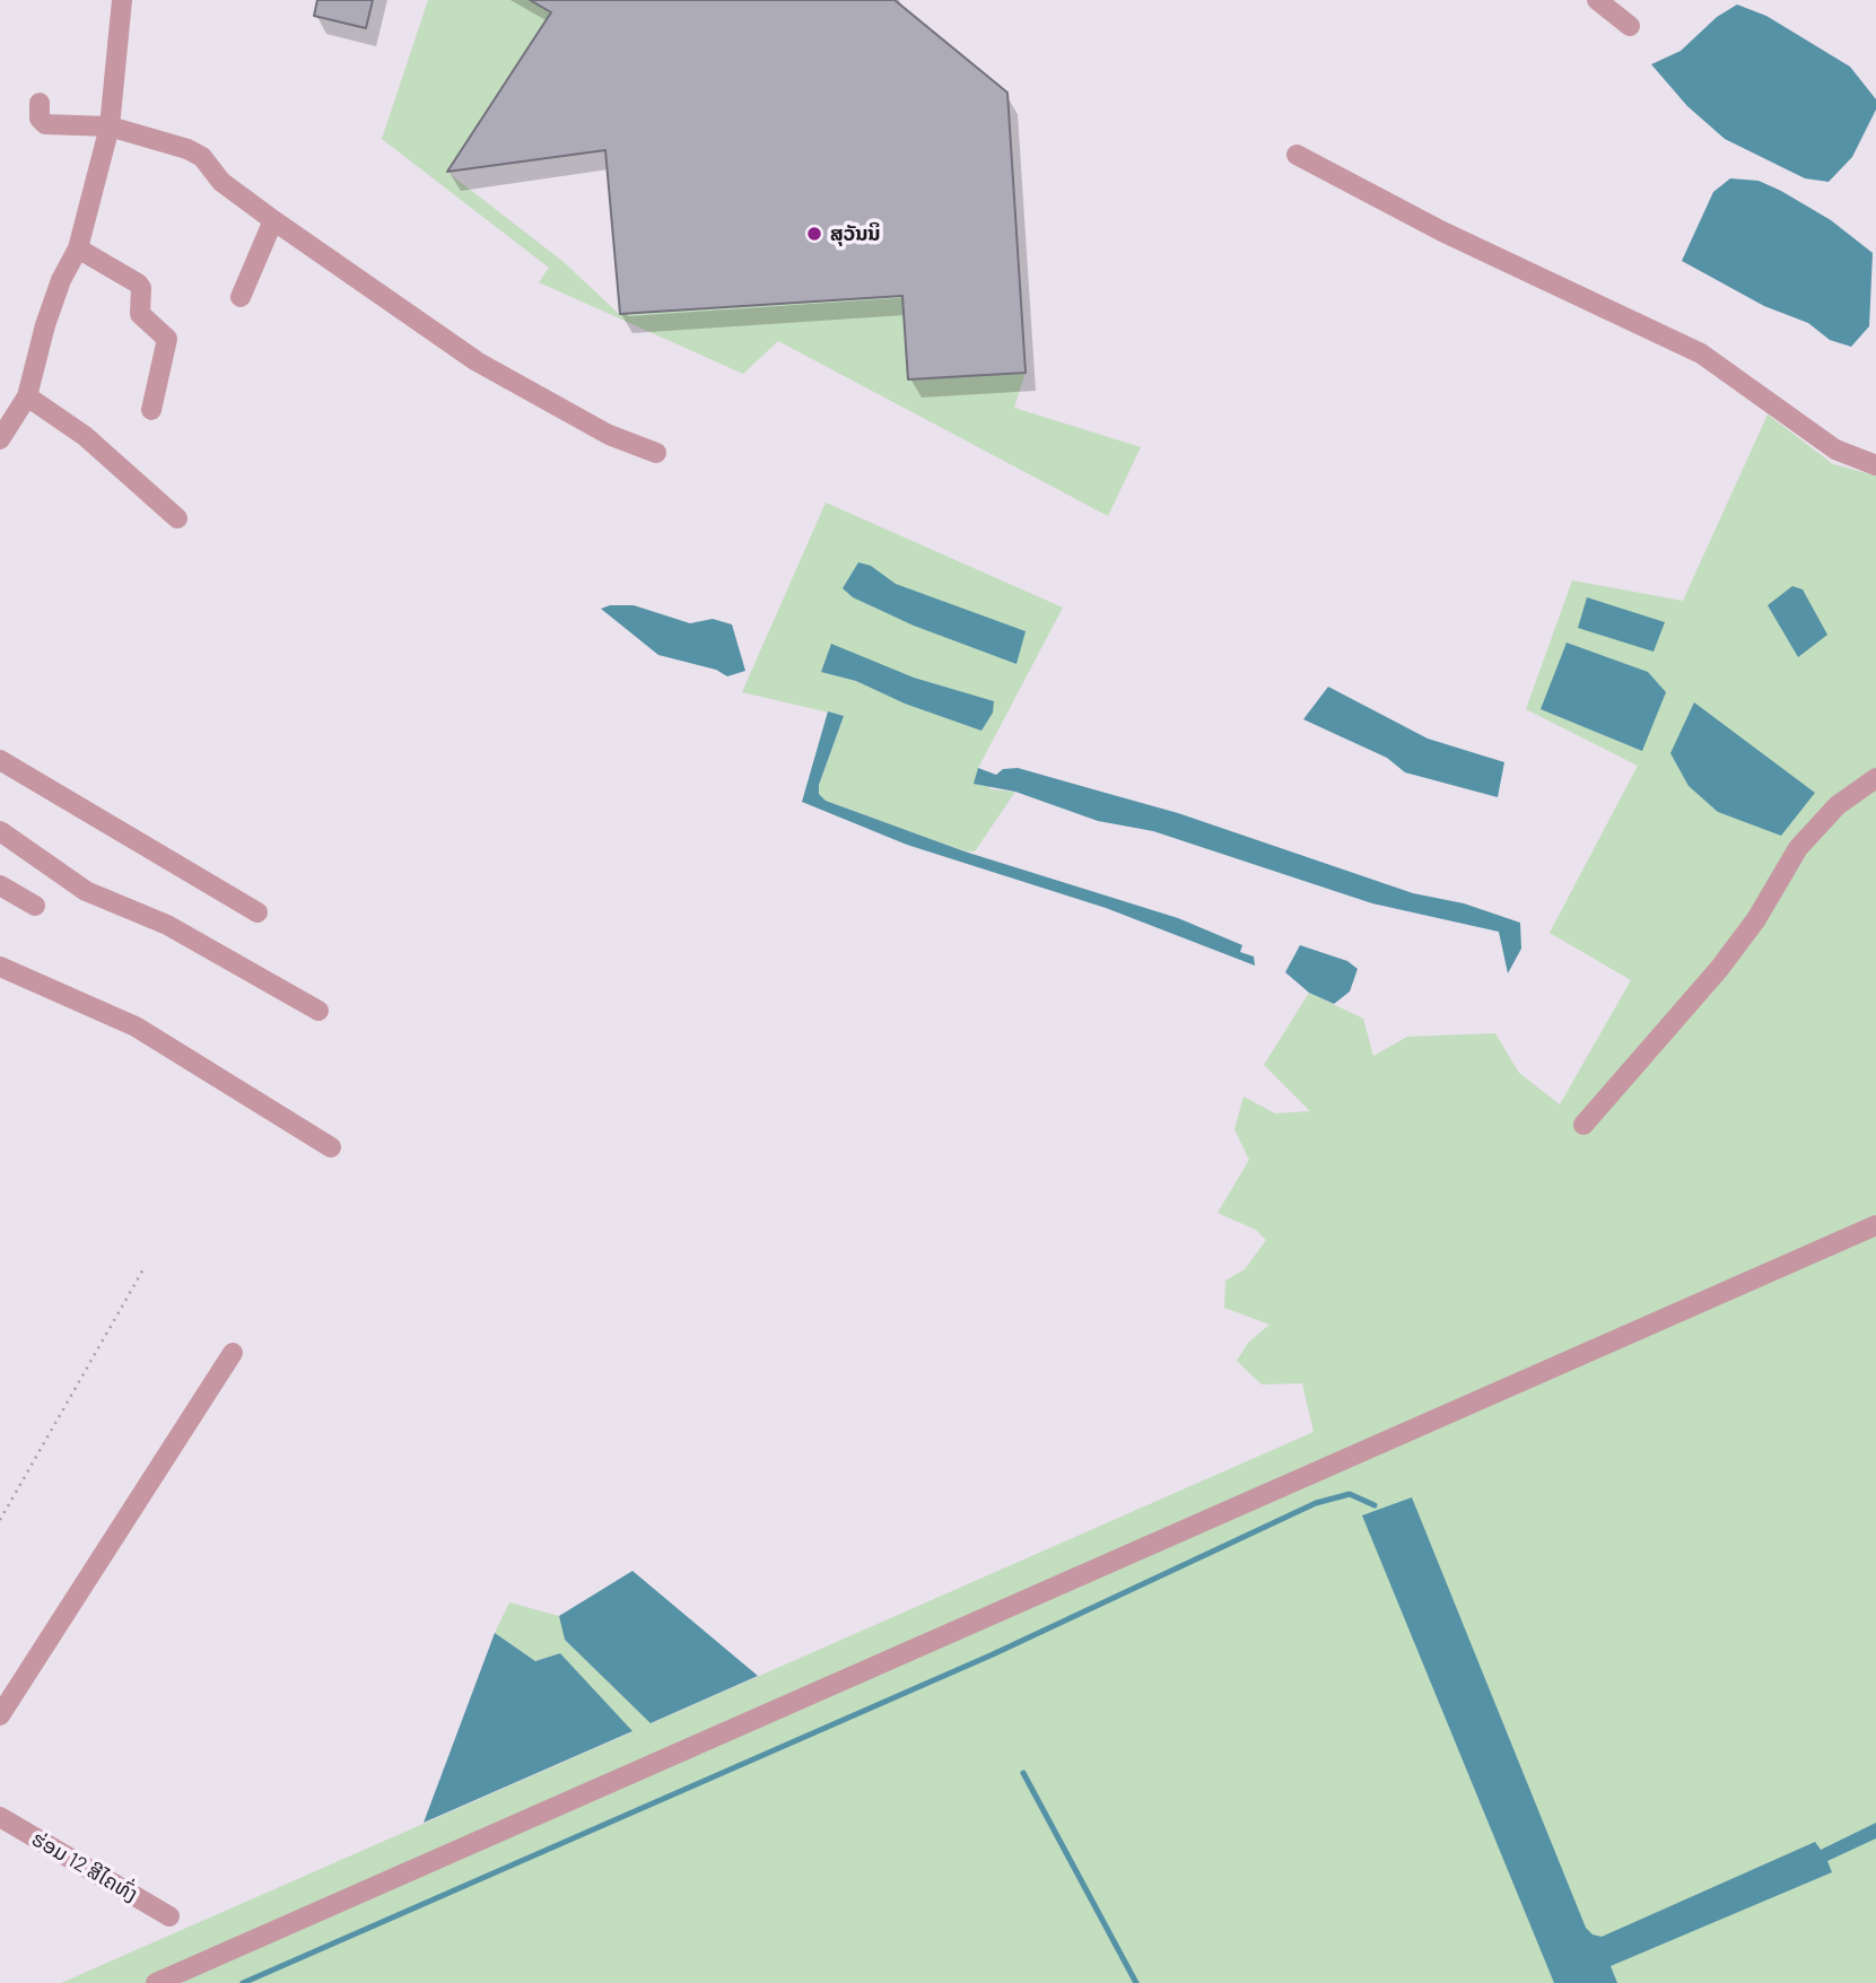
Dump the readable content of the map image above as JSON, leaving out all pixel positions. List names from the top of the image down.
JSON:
{
  "streets": {
    "street": ["ຮ່ອມ 12 ສີໄຄທົ່ງ"]
  },
  "places": ["ສຸວັນນິ"]
}
